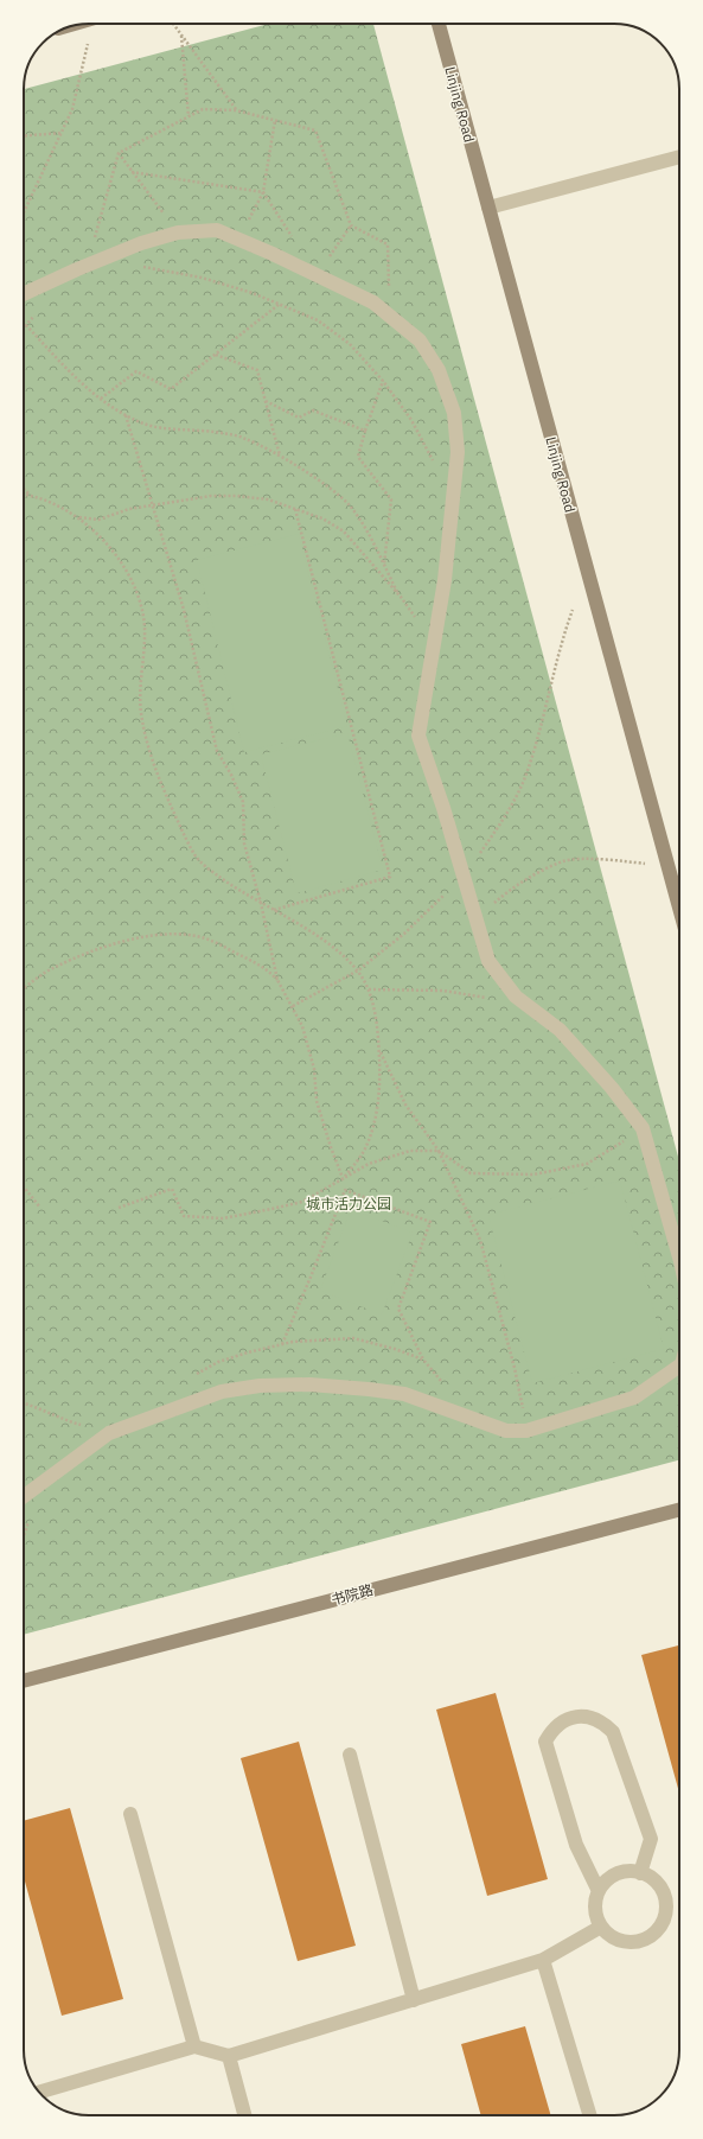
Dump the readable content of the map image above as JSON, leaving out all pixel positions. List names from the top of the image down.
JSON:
{
  "streets": {
    "street": ["Linjing Road", "书院路"]
  },
  "parks": ["城市活力公园"]
}
